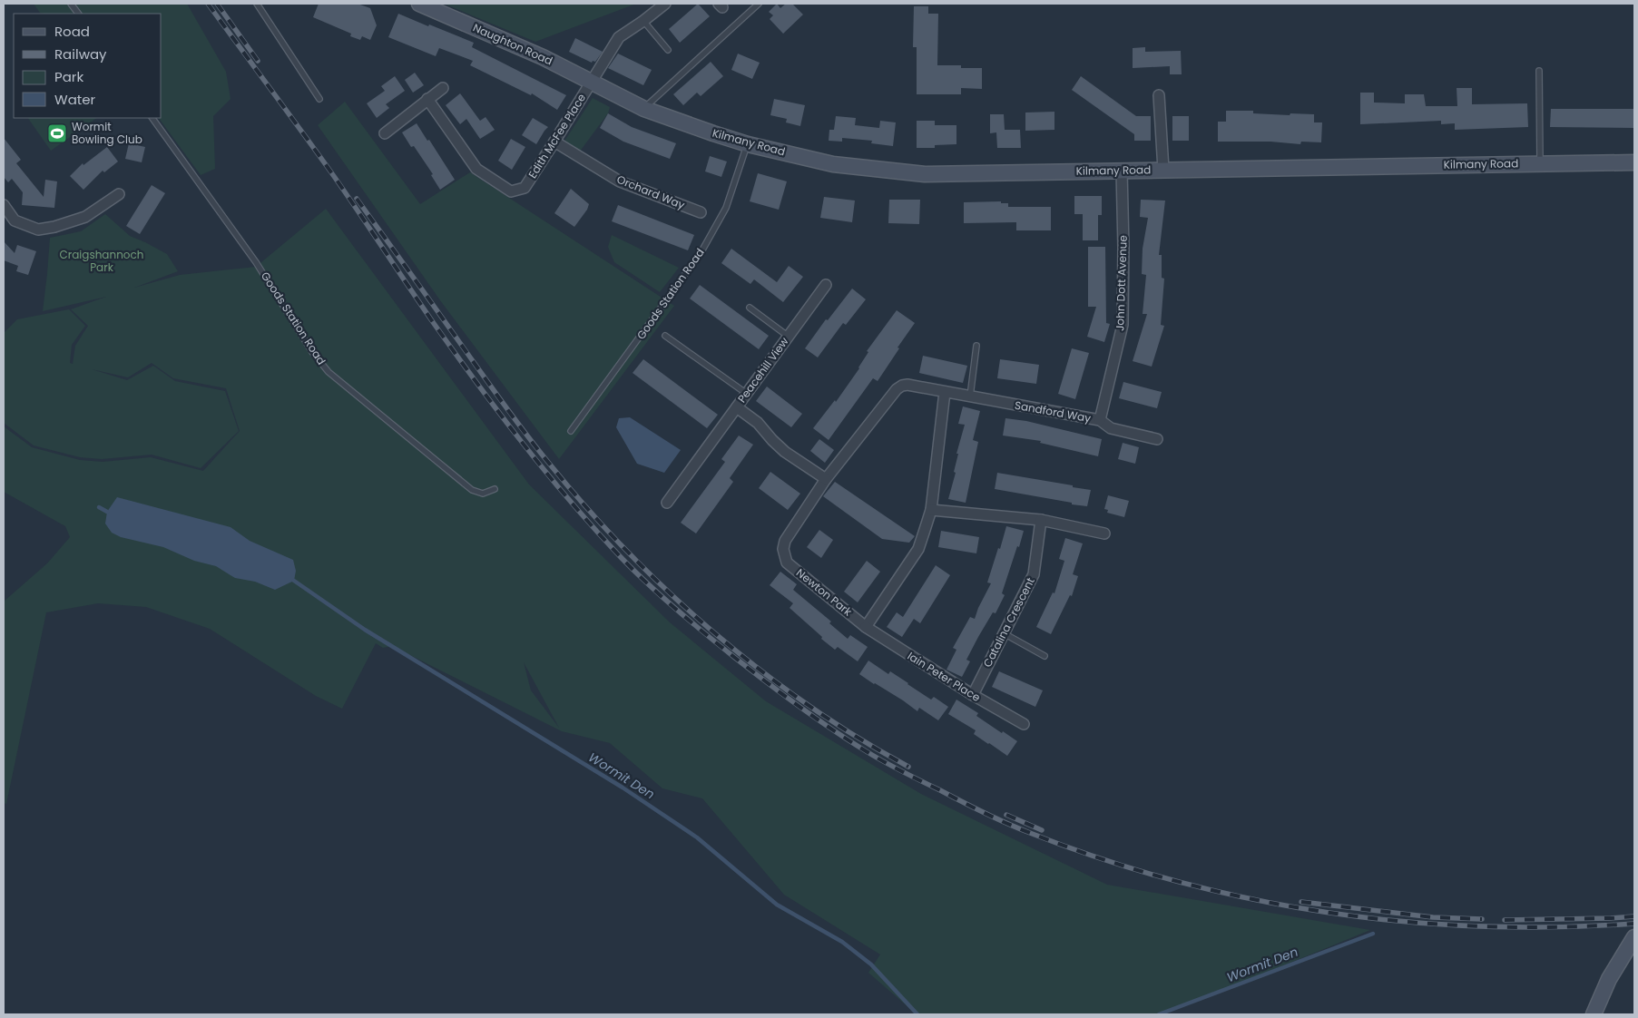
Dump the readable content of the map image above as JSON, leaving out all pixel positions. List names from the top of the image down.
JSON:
{
  "streets": {
    "main road": ["Naughton Road", "Kilmany Road"],
    "street": [
      "Edith McFee Place",
      "Orchard Way",
      "John Dott Avenue",
      "Peacehill View",
      "Sandford Way",
      "Newton Park",
      "Catalina Crescent",
      "Iain Peter Place"
    ],
    "lane": ["Goods Station Road"]
  },
  "crossings": [
    ["Naughton Road", "Edith McFee Place"],
    ["Naughton Road", "Kilmany Road"],
    ["Edith McFee Place", "Orchard Way"],
    ["Kilmany Road", "John Dott Avenue"],
    ["Kilmany Road", "Goods Station Road"],
    ["John Dott Avenue", "Sandford Way"],
    ["Peacehill View", "Newton Park"],
    ["Sandford Way", "Newton Park"],
    ["Newton Park", "Iain Peter Place"],
    ["Catalina Crescent", "Iain Peter Place"]
  ],
  "water": ["Wormit Den"],
  "parks": ["Craigshannoch Park"],
  "places": {
    "sports": ["Wormit Bowling Club"]
  },
  "legend": [
    "Road",
    "Railway",
    "Park",
    "Water"
  ]
}
